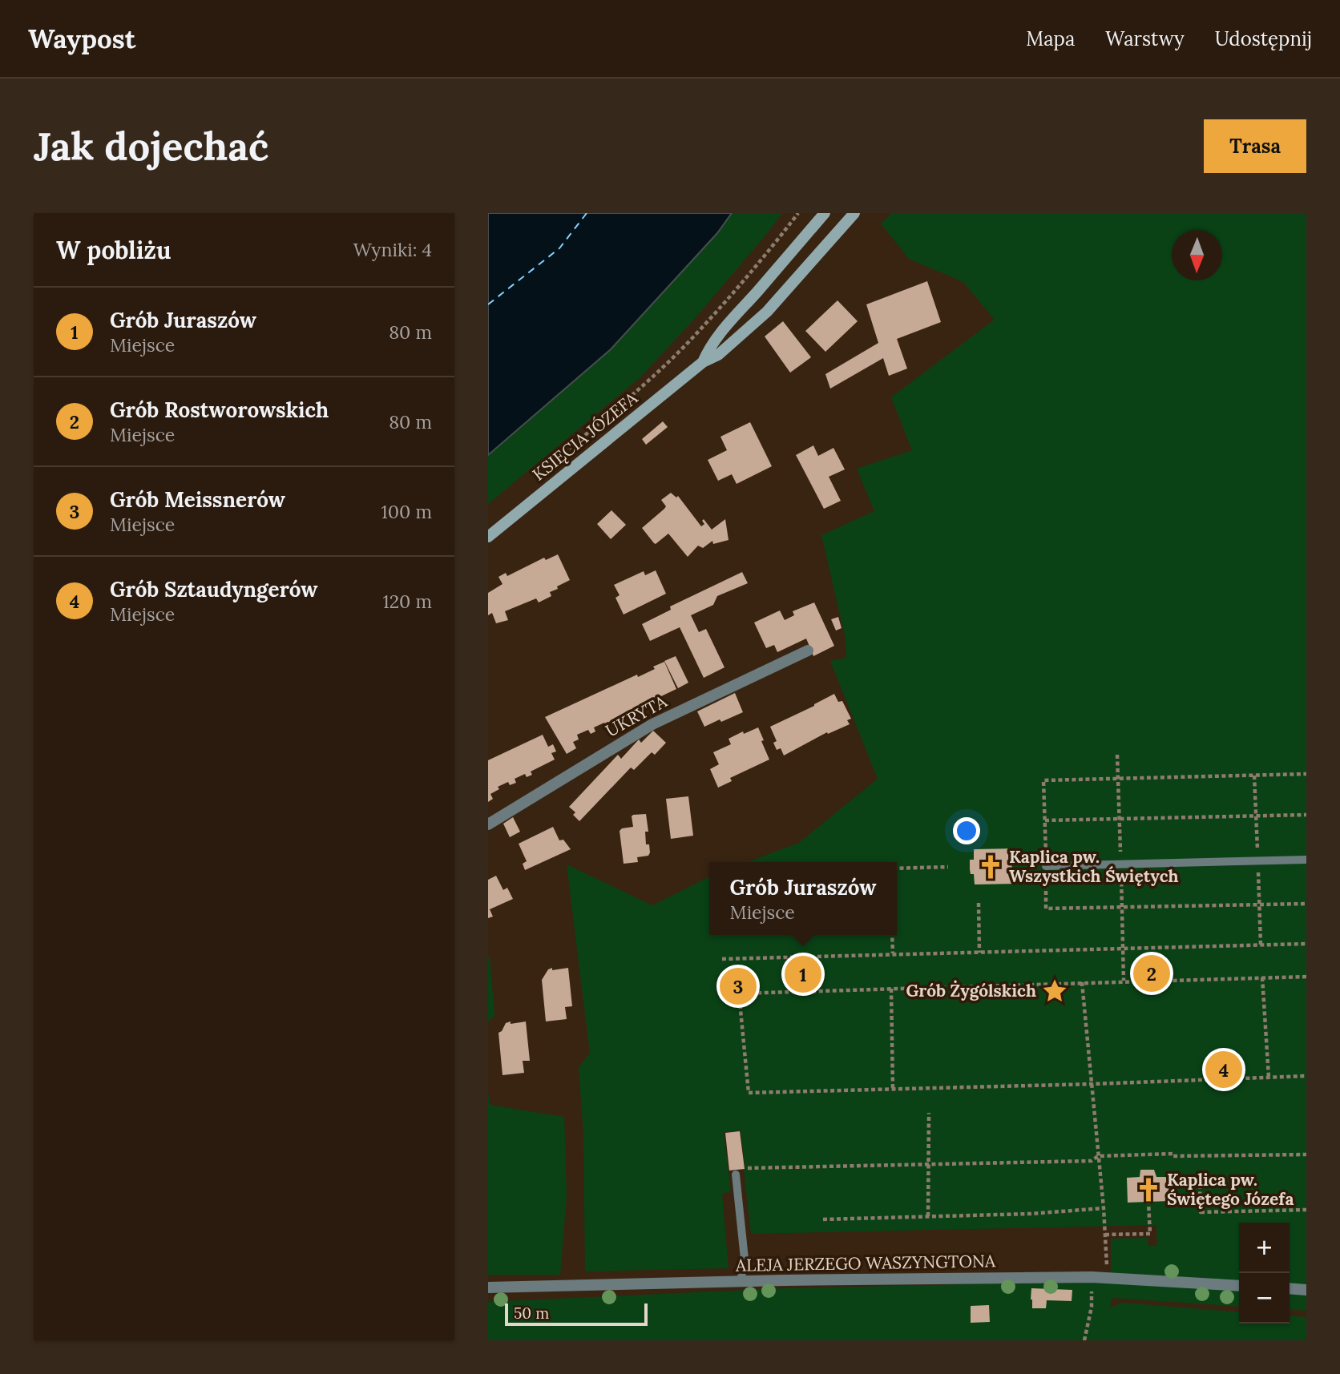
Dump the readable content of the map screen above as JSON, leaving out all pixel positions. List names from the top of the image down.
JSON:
{
  "streets": {
    "street": ["KSIĘCIA JÓZEFA", "UKRYTA", "ALEJA JERZEGO WASZYNGTONA"]
  },
  "places": {
    "church": ["Kaplica pw. Wszystkich Świętych", "Kaplica pw. Świętego Józefa"],
    "place": ["Grób Żygólskich"]
  },
  "scale_bar": "50 m",
  "north": "bottom",
  "page": {
    "header": "Waypost",
    "nav": ["Mapa", "Warstwy", "Udostępnij"],
    "buttons": "Trasa",
    "title": "Jak dojechać",
    "heading": ["W pobliżu", "Wyniki: 4"],
    "list": [
      {
        "mark": "1",
        "name": "Grób Juraszów",
        "note": "Miejsce",
        "value": "80 m"
      },
      {
        "mark": "2",
        "name": "Grób Rostworowskich",
        "note": "Miejsce",
        "value": "80 m"
      },
      {
        "mark": "3",
        "name": "Grób Meissnerów",
        "note": "Miejsce",
        "value": "100 m"
      },
      {
        "mark": "4",
        "name": "Grób Sztaudyngerów",
        "note": "Miejsce",
        "value": "120 m"
      }
    ],
    "popup": ["Grób Juraszów", "Miejsce"],
    "pins": [
      "2",
      "1",
      "3",
      "4"
    ],
    "map_buttons": ["+", "−"],
    "scale": "50 m"
  }
}
